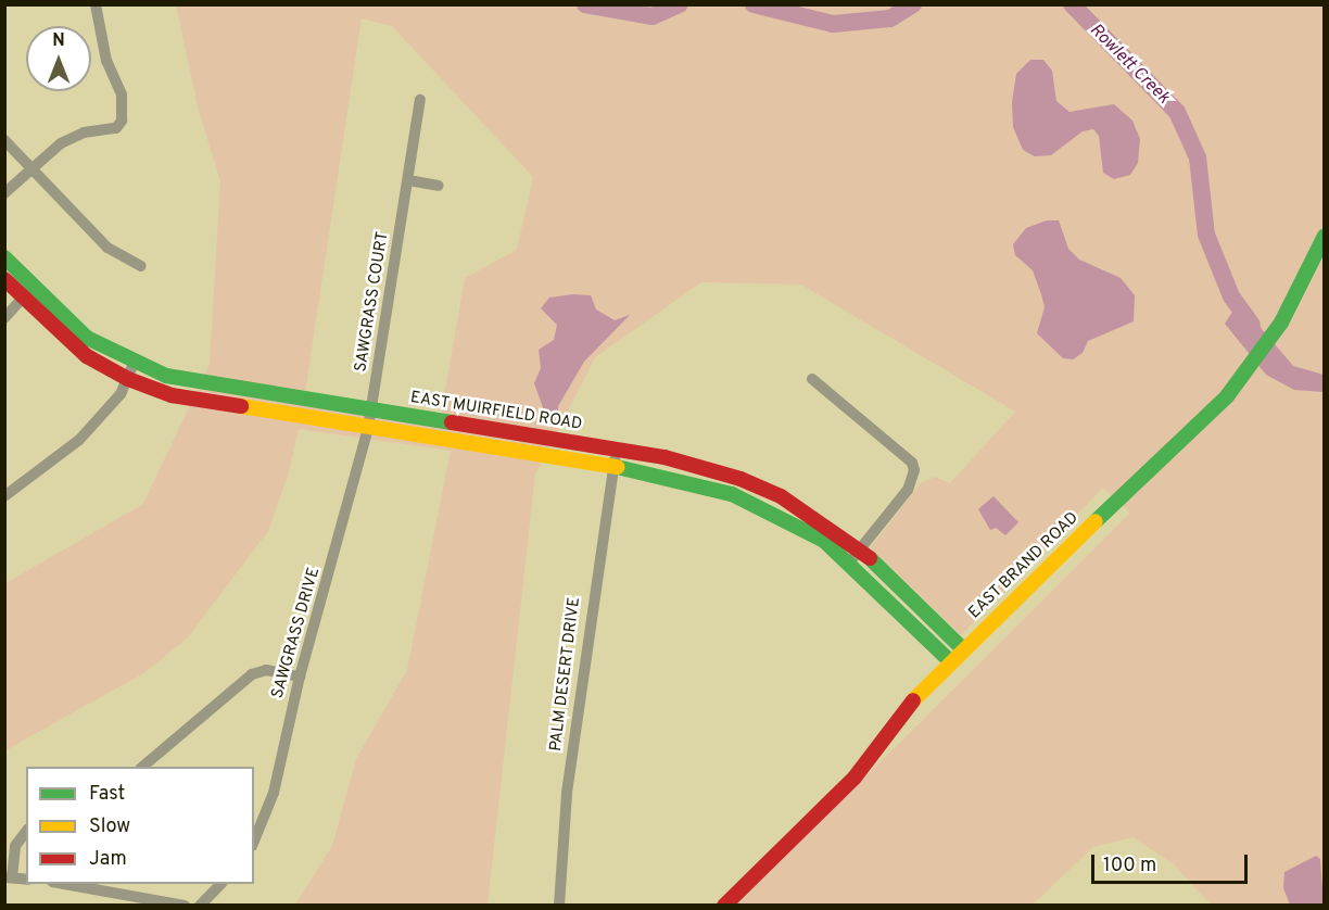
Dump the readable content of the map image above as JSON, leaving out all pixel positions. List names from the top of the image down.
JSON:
{
  "streets": {
    "street": [
      "SAWGRASS COURT",
      "EAST MUIRFIELD ROAD",
      "EAST BRAND ROAD",
      "SAWGRASS DRIVE",
      "PALM DESERT DRIVE"
    ]
  },
  "crossings": [
    ["SAWGRASS COURT", "EAST MUIRFIELD ROAD"],
    ["SAWGRASS COURT", "SAWGRASS DRIVE"],
    ["EAST MUIRFIELD ROAD", "EAST BRAND ROAD"],
    ["EAST MUIRFIELD ROAD", "SAWGRASS DRIVE"],
    ["EAST MUIRFIELD ROAD", "PALM DESERT DRIVE"]
  ],
  "water": ["Rowlett Creek"],
  "legend": ["Fast", "Slow", "Jam"],
  "scale_bar": "100 m",
  "north": "top"
}
